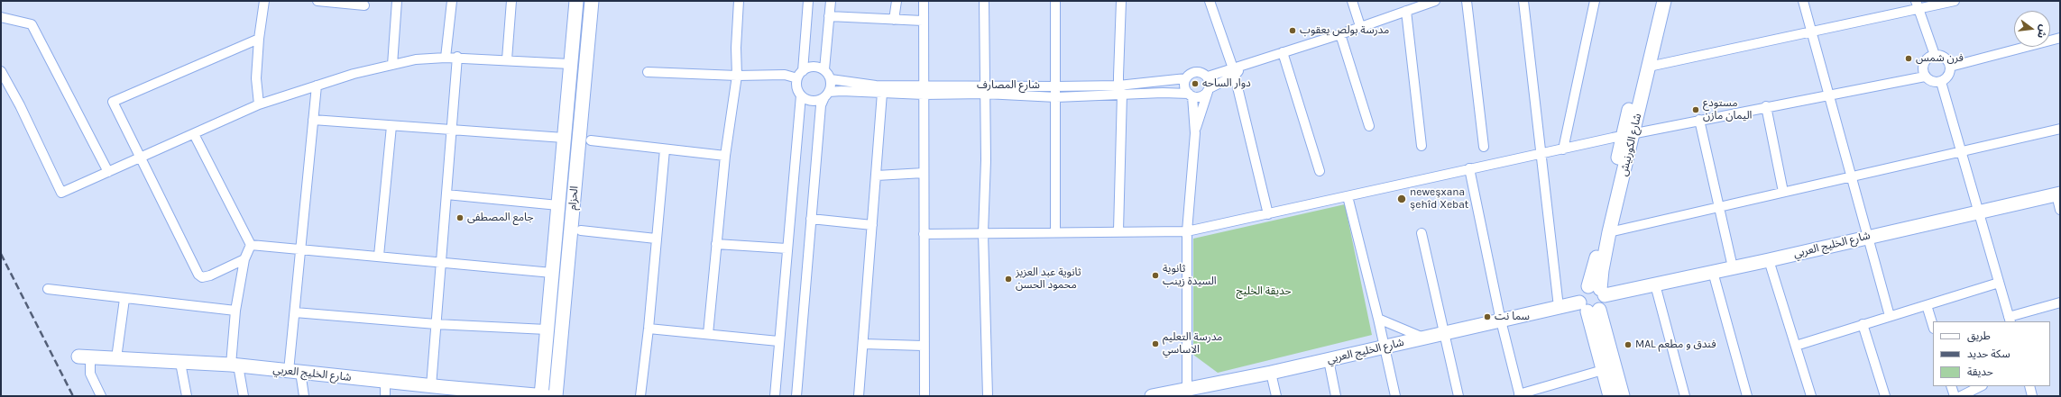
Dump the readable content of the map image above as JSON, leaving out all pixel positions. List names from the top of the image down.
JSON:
{
  "streets": {
    "street": [
      "شارع المصارف",
      "شارع الكورنيش",
      "الحزام",
      "شارع الخليج العربي"
    ]
  },
  "crossings": [
    ["شارع الكورنيش", "شارع الخليج العربي"]
  ],
  "parks": ["حديقة الخليج"],
  "places": [
    "مدرسة بولص يعقوب",
    "فرن شمس",
    "دوار الساحه",
    "مستودع اليمان مازن",
    "neweşxana şehîd Xebat",
    "جامع المصطفى",
    "ثانوية السيدة زينب",
    "ثانوية عبد العزيز محمود الحسن",
    "سما نت",
    "مدرسة التعليم الاساسي",
    "MAL فندق و مطعم"
  ],
  "legend": ["طريق", "سكة حديد", "حديقة"],
  "north": "right"
}
